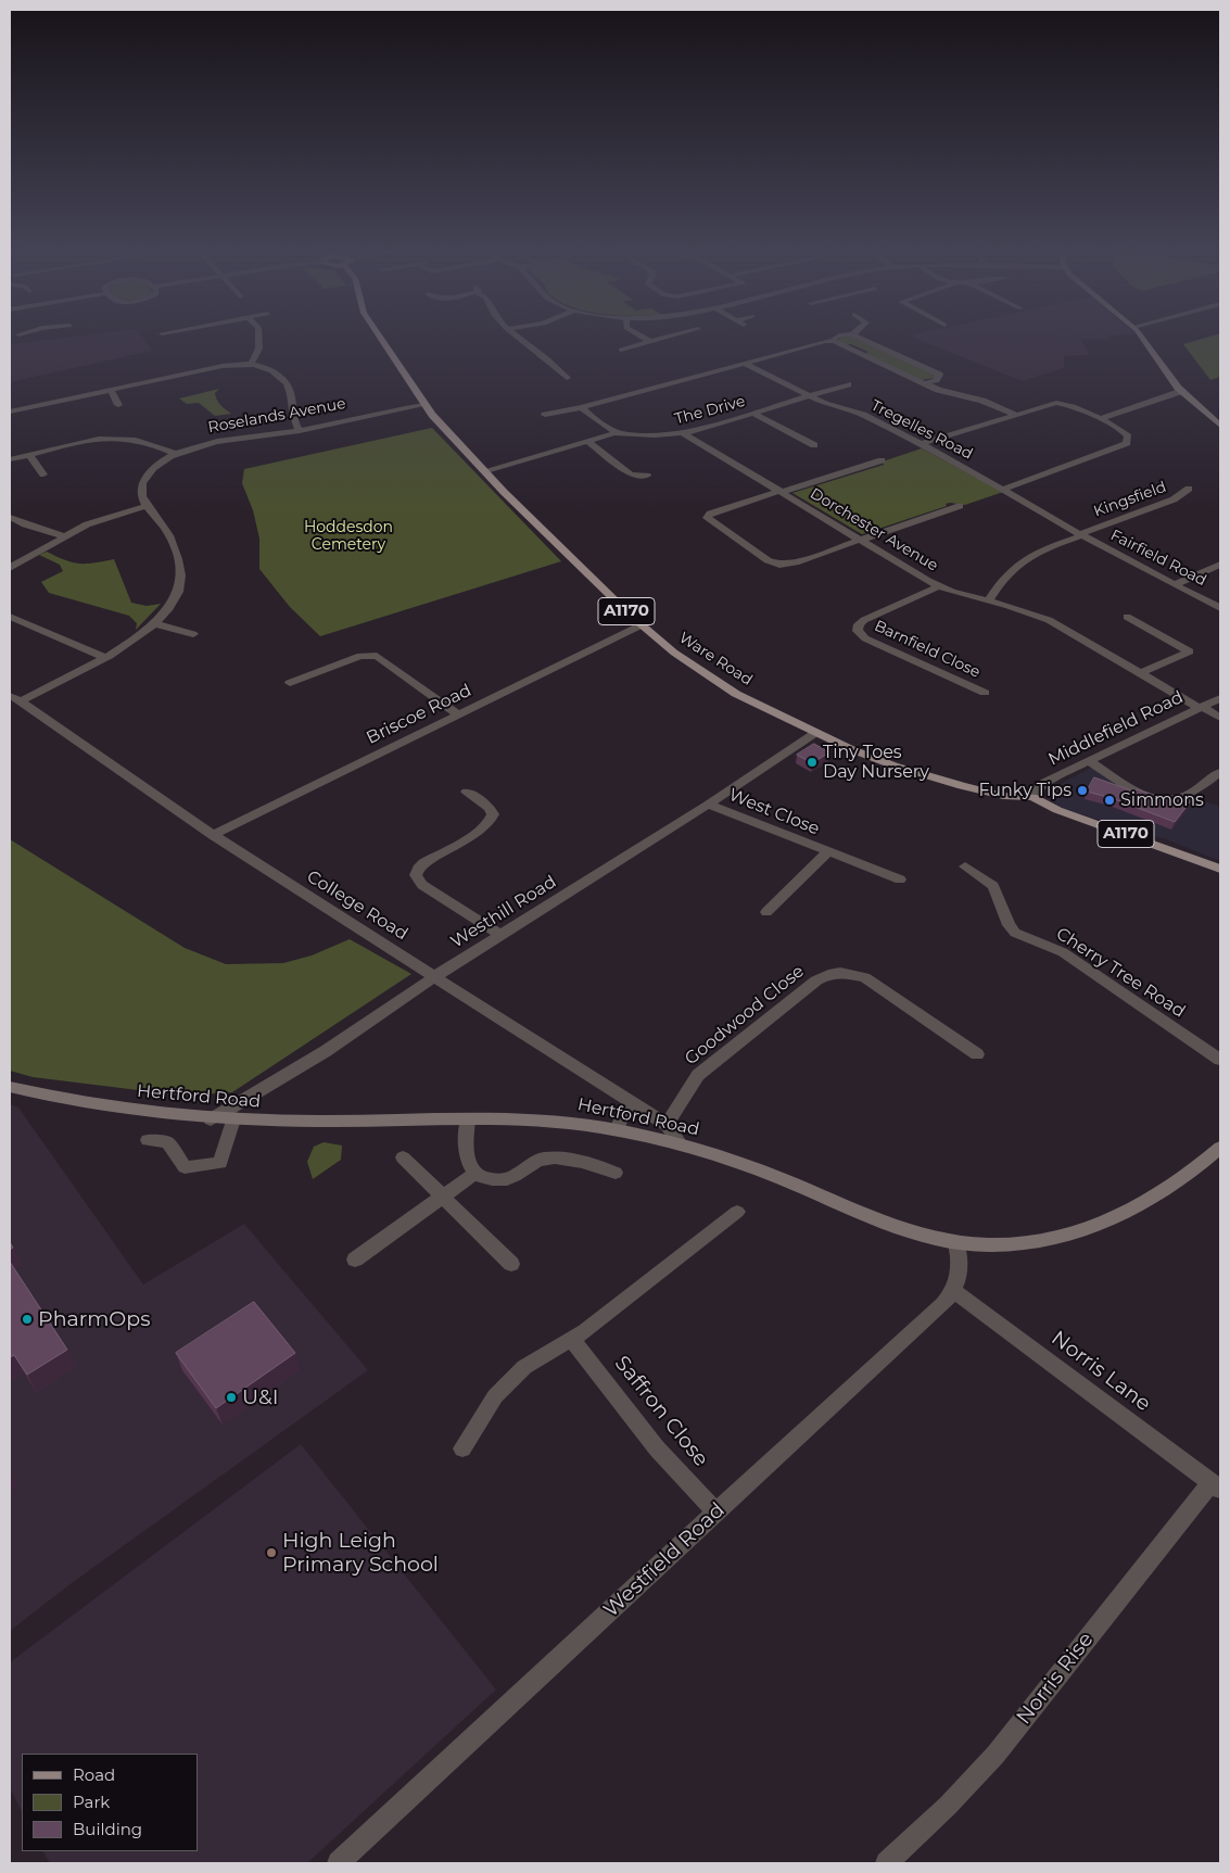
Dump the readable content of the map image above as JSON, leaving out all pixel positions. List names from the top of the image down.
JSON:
{
  "streets": {
    "main road": ["A1170", "Ware Road", "Hertford Road"],
    "street": [
      "The Drive",
      "Roselands Avenue",
      "Tregelles Road",
      "Kingsfield",
      "Dorchester Avenue",
      "Fairfield Road",
      "Barnfield Close",
      "Briscoe Road",
      "Middlefield Road",
      "West Close",
      "College Road",
      "Westhill Road",
      "Cherry Tree Road",
      "Goodwood Close",
      "Norris Lane",
      "Saffron Close",
      "Westfield Road",
      "Norris Rise"
    ]
  },
  "crossings": [
    ["The Drive", "Tregelles Road"],
    ["The Drive", "Dorchester Avenue"],
    ["The Drive", "Ware Road"],
    ["Roselands Avenue", "Ware Road"],
    ["Tregelles Road", "Kingsfield"],
    ["Tregelles Road", "Fairfield Road"],
    ["Kingsfield", "Dorchester Avenue"],
    ["Kingsfield", "Fairfield Road"],
    ["Dorchester Avenue", "Barnfield Close"],
    ["Dorchester Avenue", "Middlefield Road"],
    ["Ware Road", "Briscoe Road"],
    ["Ware Road", "Middlefield Road"],
    ["Ware Road", "Westhill Road"],
    ["Briscoe Road", "College Road"],
    ["West Close", "Westhill Road"],
    ["College Road", "Westhill Road"],
    ["College Road", "Goodwood Close"],
    ["College Road", "Hertford Road"],
    ["Westhill Road", "Hertford Road"],
    ["Norris Lane", "Westfield Road"],
    ["Norris Lane", "Norris Rise"],
    ["Saffron Close", "Westfield Road"]
  ],
  "parks": ["Hoddesdon Cemetery"],
  "places": [
    "Tiny Toes Day Nursery",
    "Funky Tips",
    "Simmons",
    "PharmOps",
    "U&I",
    "High Leigh Primary School"
  ],
  "legend": ["Road", "Park", "Building"]
}
